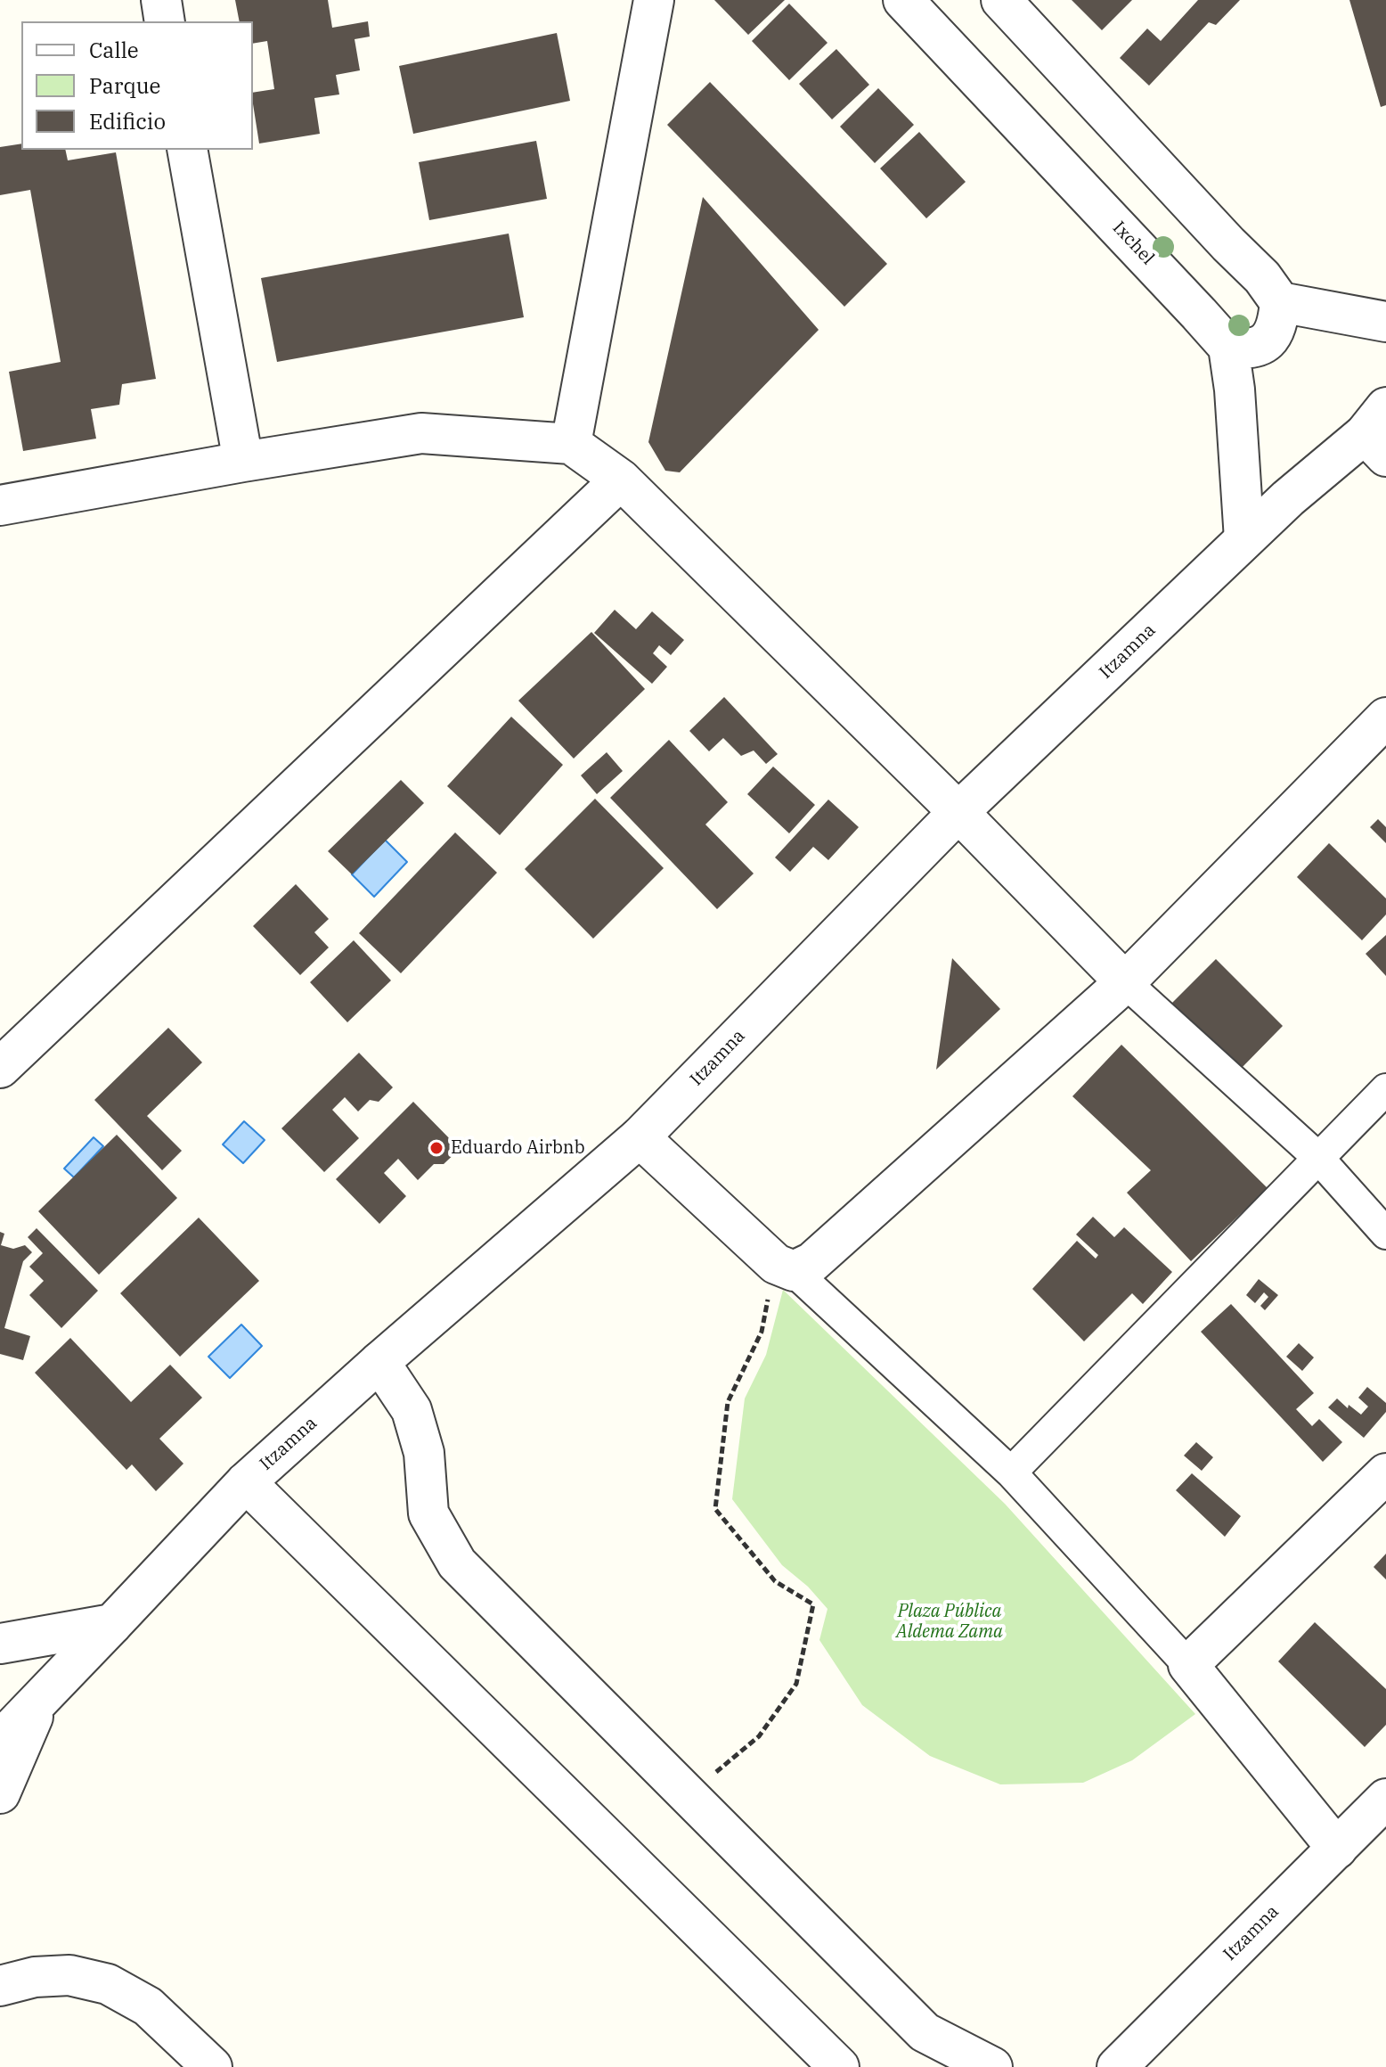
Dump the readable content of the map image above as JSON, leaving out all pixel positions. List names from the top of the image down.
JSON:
{
  "streets": {
    "street": ["Ixchel", "Itzamna"]
  },
  "parks": ["Plaza Pública Aldema Zama"],
  "places": ["Eduardo Airbnb"],
  "legend": ["Calle", "Parque", "Edificio"]
}
